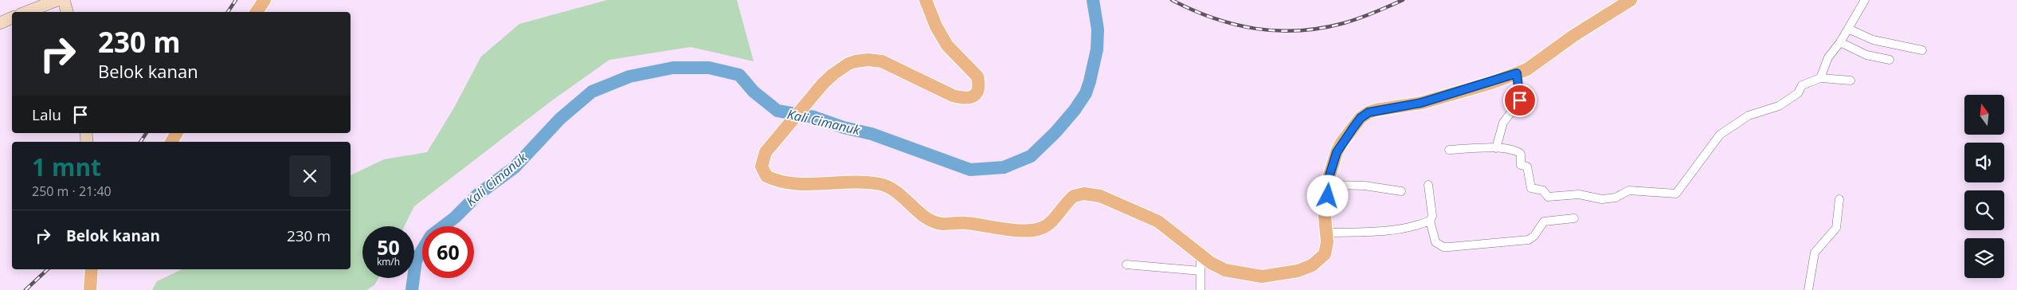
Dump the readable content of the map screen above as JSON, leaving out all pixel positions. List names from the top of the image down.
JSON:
{
  "water": ["Kali Cimanuk"],
  "north": "top",
  "page": {
    "turn": ["230 m", "Belok kanan"],
    "then": "Lalu",
    "heading": ["1 mnt", "250 m · 21:40"],
    "list": [
      {
        "name": "Belok kanan",
        "value": "230 m"
      }
    ],
    "speed": "50 km/h",
    "limit": "60"
  }
}
